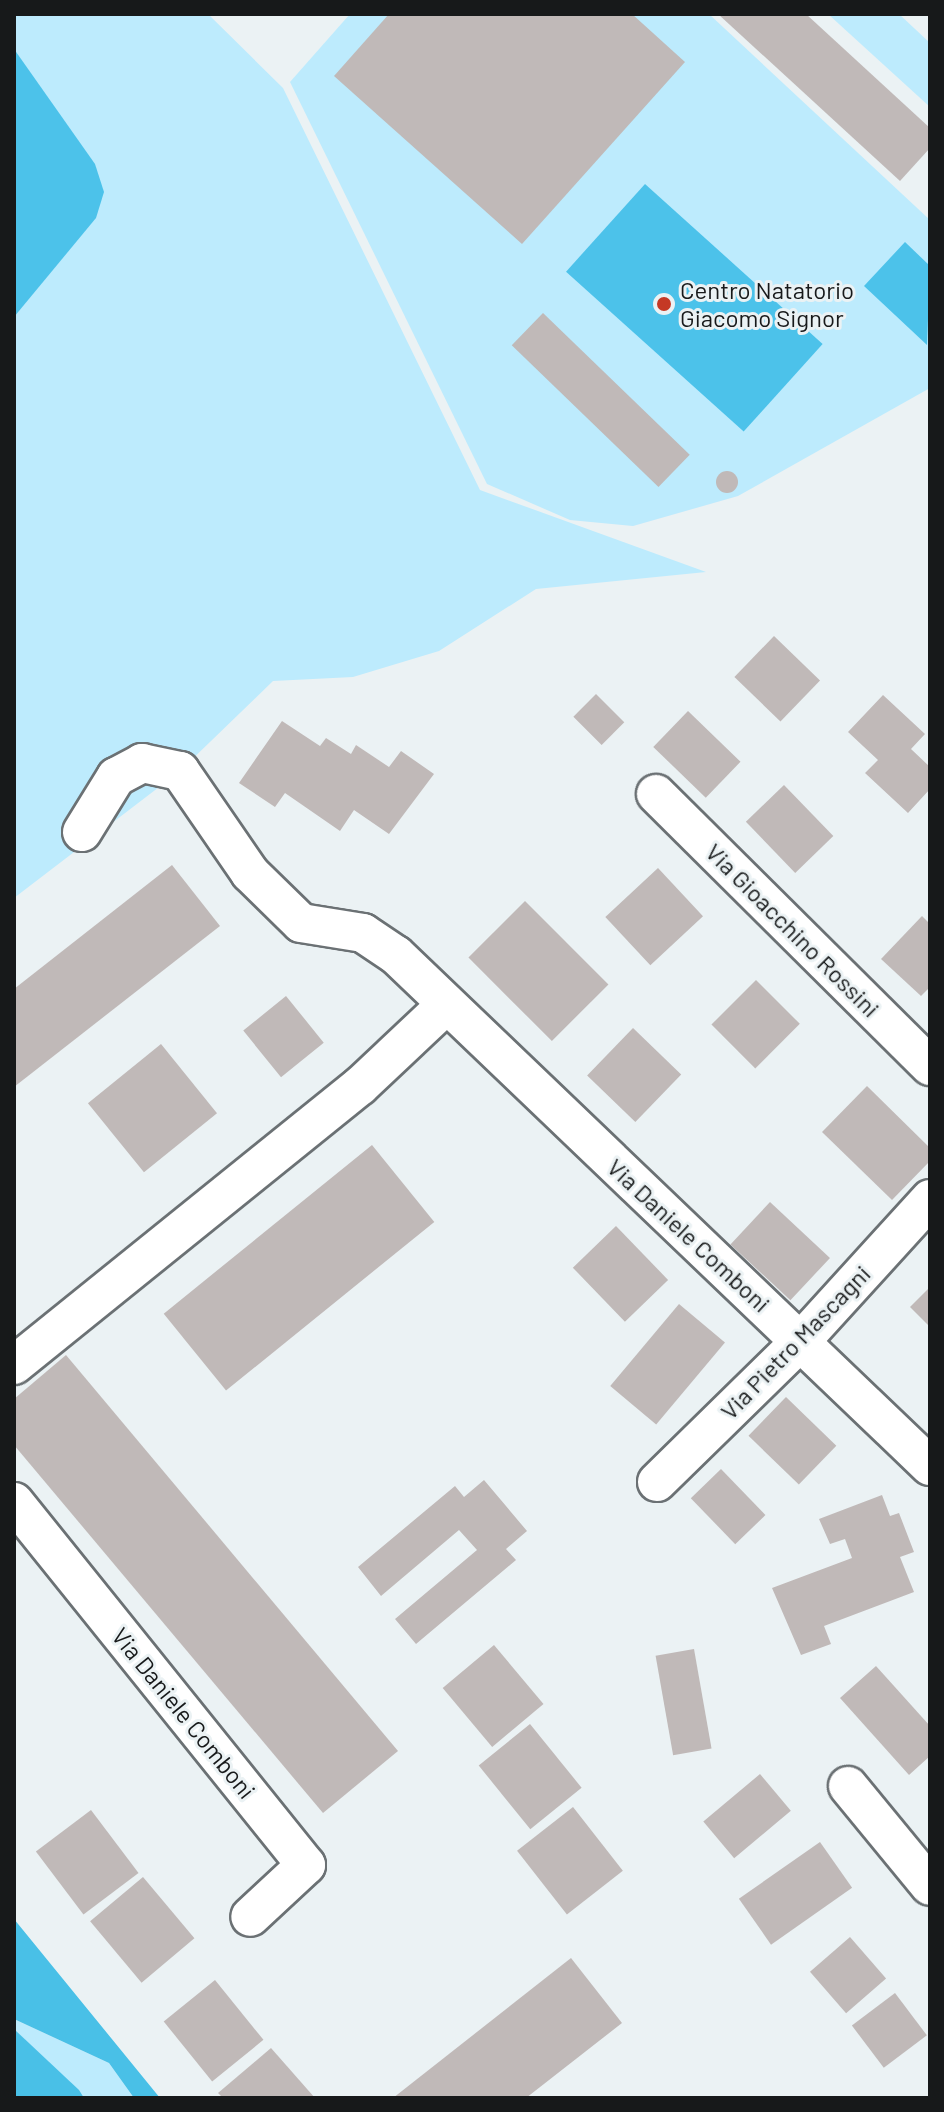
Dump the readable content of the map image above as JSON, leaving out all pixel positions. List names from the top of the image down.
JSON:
{
  "streets": {
    "street": ["Via Gioacchino Rossini", "Via Daniele Comboni", "Via Pietro Mascagni"]
  },
  "crossings": [
    ["Via Daniele Comboni", "Via Pietro Mascagni"]
  ],
  "places": ["Centro Natatorio Giacomo Signor"]
}
